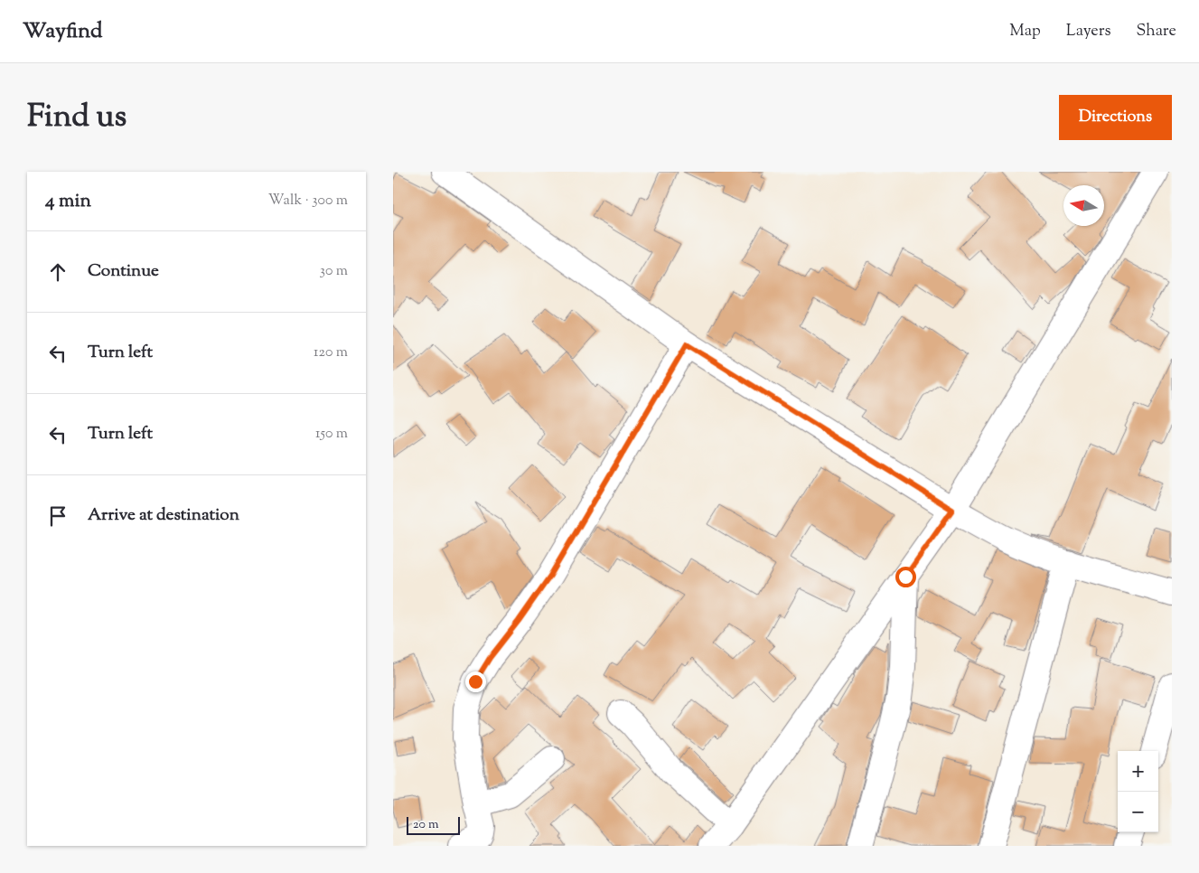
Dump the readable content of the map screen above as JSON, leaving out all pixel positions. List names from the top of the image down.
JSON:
{
  "scale_bar": "20 m",
  "north": "left",
  "page": {
    "header": "Wayfind",
    "nav": ["Map", "Layers", "Share"],
    "title": "Find us",
    "buttons": "Directions",
    "heading": ["4 min", "Walk · 300 m"],
    "list": [
      ["Continue", "30 m"],
      ["Turn left", "120 m"],
      ["Turn left", "150 m"],
      "Arrive at destination"
    ],
    "map_buttons": ["+", "−"],
    "scale": "20 m"
  }
}
